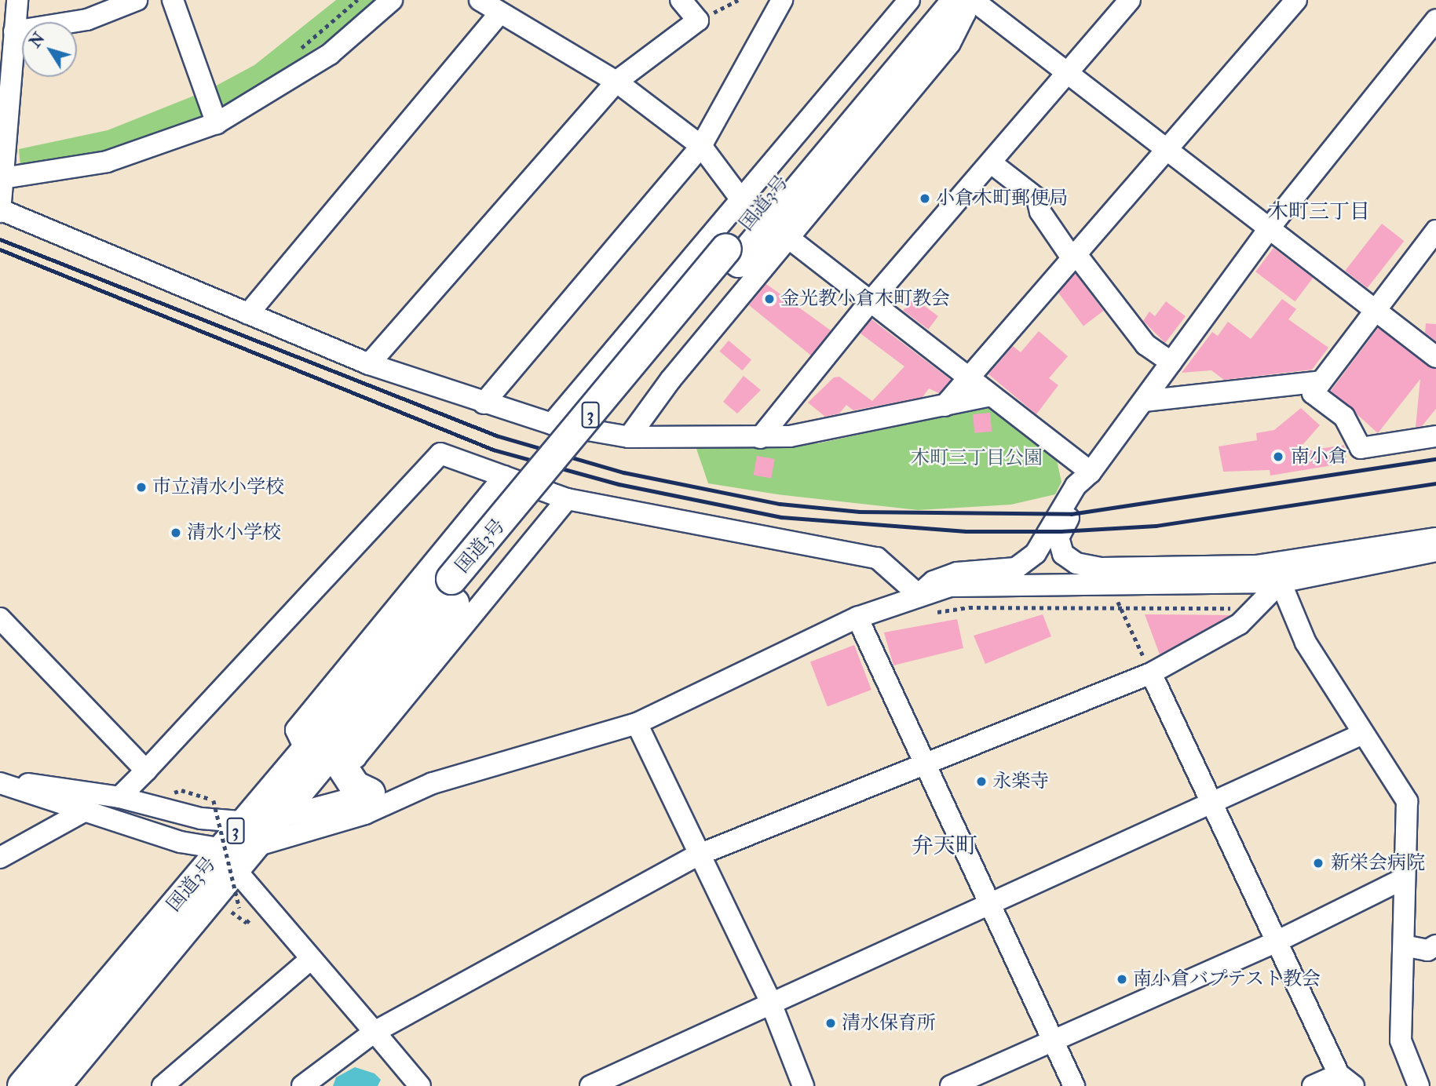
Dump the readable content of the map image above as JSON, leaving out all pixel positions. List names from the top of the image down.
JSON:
{
  "streets": {
    "highway": ["国道3号", "3"]
  },
  "districts": ["木町三丁目", "弁天町"],
  "parks": ["木町三丁目公園"],
  "places": [
    "小倉木町郵便局",
    "金光教小倉木町教会",
    "南小倉",
    "市立清水小学校",
    "清水小学校",
    "永楽寺",
    "新栄会病院",
    "南小倉バプテスト教会",
    "清水保育所"
  ],
  "north": "top left"
}
